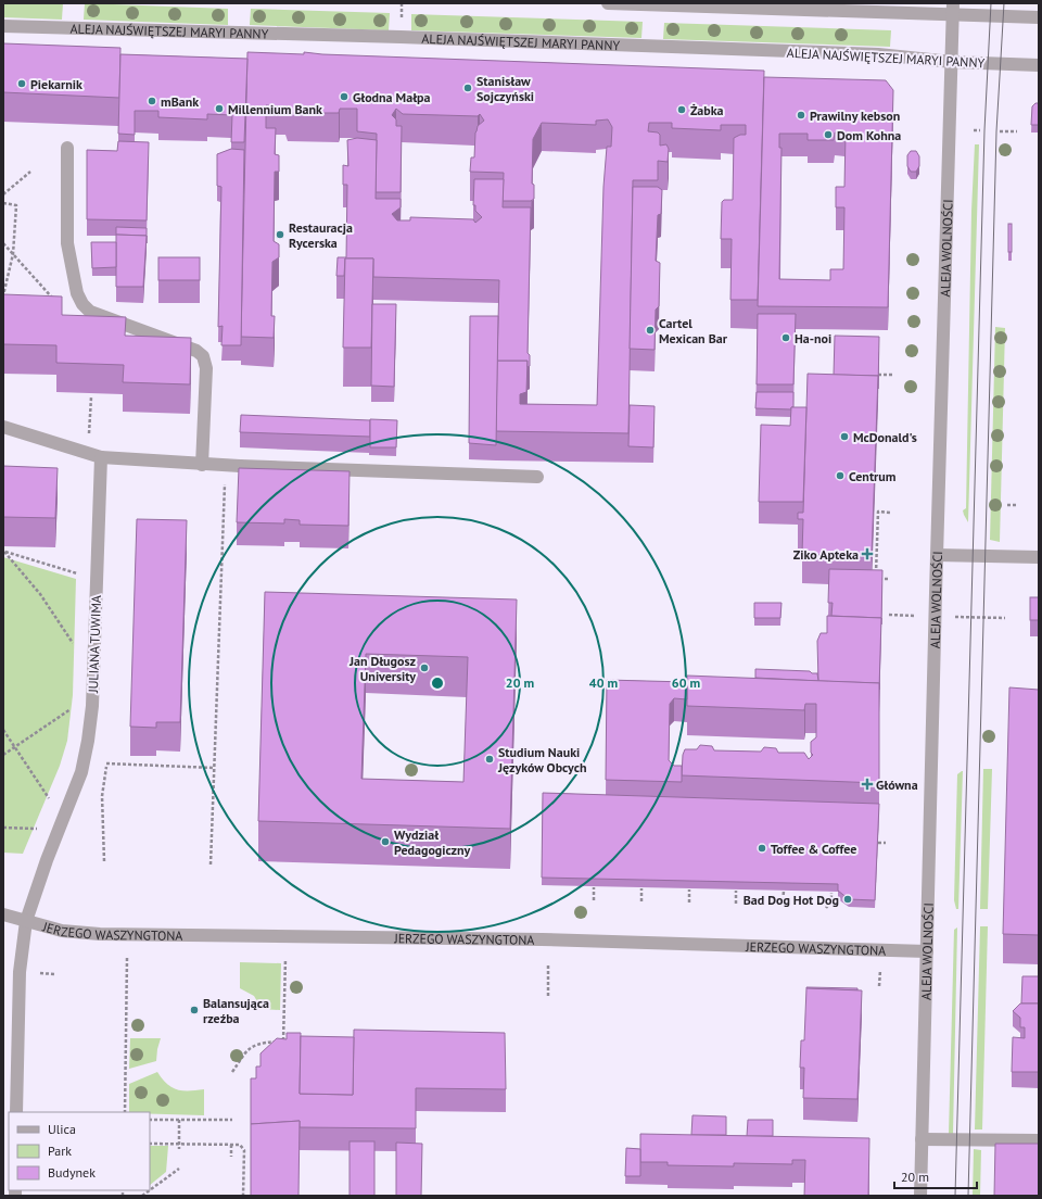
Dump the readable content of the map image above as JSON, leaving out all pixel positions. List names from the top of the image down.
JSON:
{
  "streets": {
    "street": [
      "ALEJA NAJŚWIĘTSZEJ MARYI PANNY",
      "ALEJA WOLNOŚCI",
      "JULIANA TUWIMA",
      "JERZEGO WASZYNGTONA"
    ]
  },
  "crossings": [
    ["ALEJA NAJŚWIĘTSZEJ MARYI PANNY", "ALEJA WOLNOŚCI"],
    ["ALEJA WOLNOŚCI", "JERZEGO WASZYNGTONA"],
    ["JULIANA TUWIMA", "JERZEGO WASZYNGTONA"]
  ],
  "places": {
    "other": [
      "Piekarnik",
      "Stanisław Sojczyński",
      "Głodna Małpa",
      "mBank",
      "Millennium Bank",
      "Żabka",
      "Prawilny kebson",
      "Dom Kohna",
      "Restauracja Rycerska",
      "Cartel Mexican Bar",
      "Ha-noi",
      "McDonald's",
      "Centrum",
      "Jan Długosz University",
      "Studium Nauki Języków Obcych",
      "Wydział Pedagogiczny",
      "Toffee & Coffee",
      "Bad Dog Hot Dog",
      "Balansująca rzeźba"
    ],
    "health": ["Ziko Apteka", "Główna"]
  },
  "legend": ["Ulica", "Park", "Budynek"],
  "scale_bar": "20 m",
  "rings": ["20 m", "40 m", "60 m"]
}
